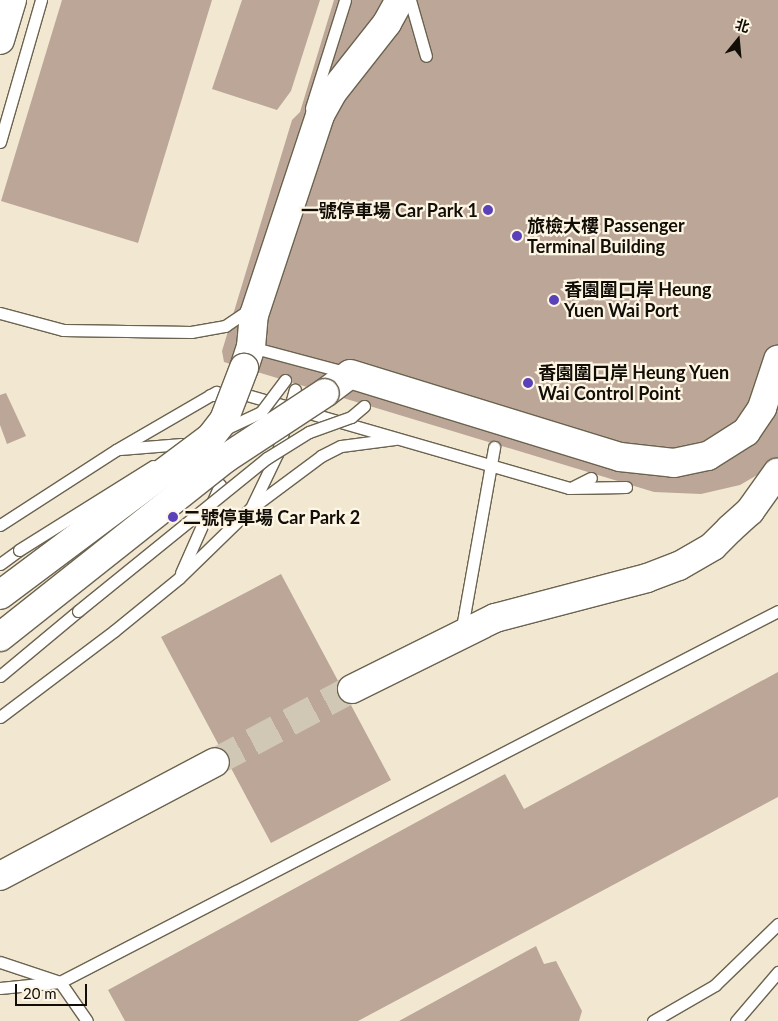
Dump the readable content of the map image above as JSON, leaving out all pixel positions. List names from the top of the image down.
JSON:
{
  "places": [
    "一號停車場 Car Park 1",
    "旅檢大樓 Passenger Terminal Building",
    "香園圍口岸 Heung Yuen Wai Port",
    "香園圍口岸 Heung Yuen Wai Control Point",
    "二號停車場 Car Park 2"
  ],
  "scale_bar": "20 m",
  "north": "top"
}
